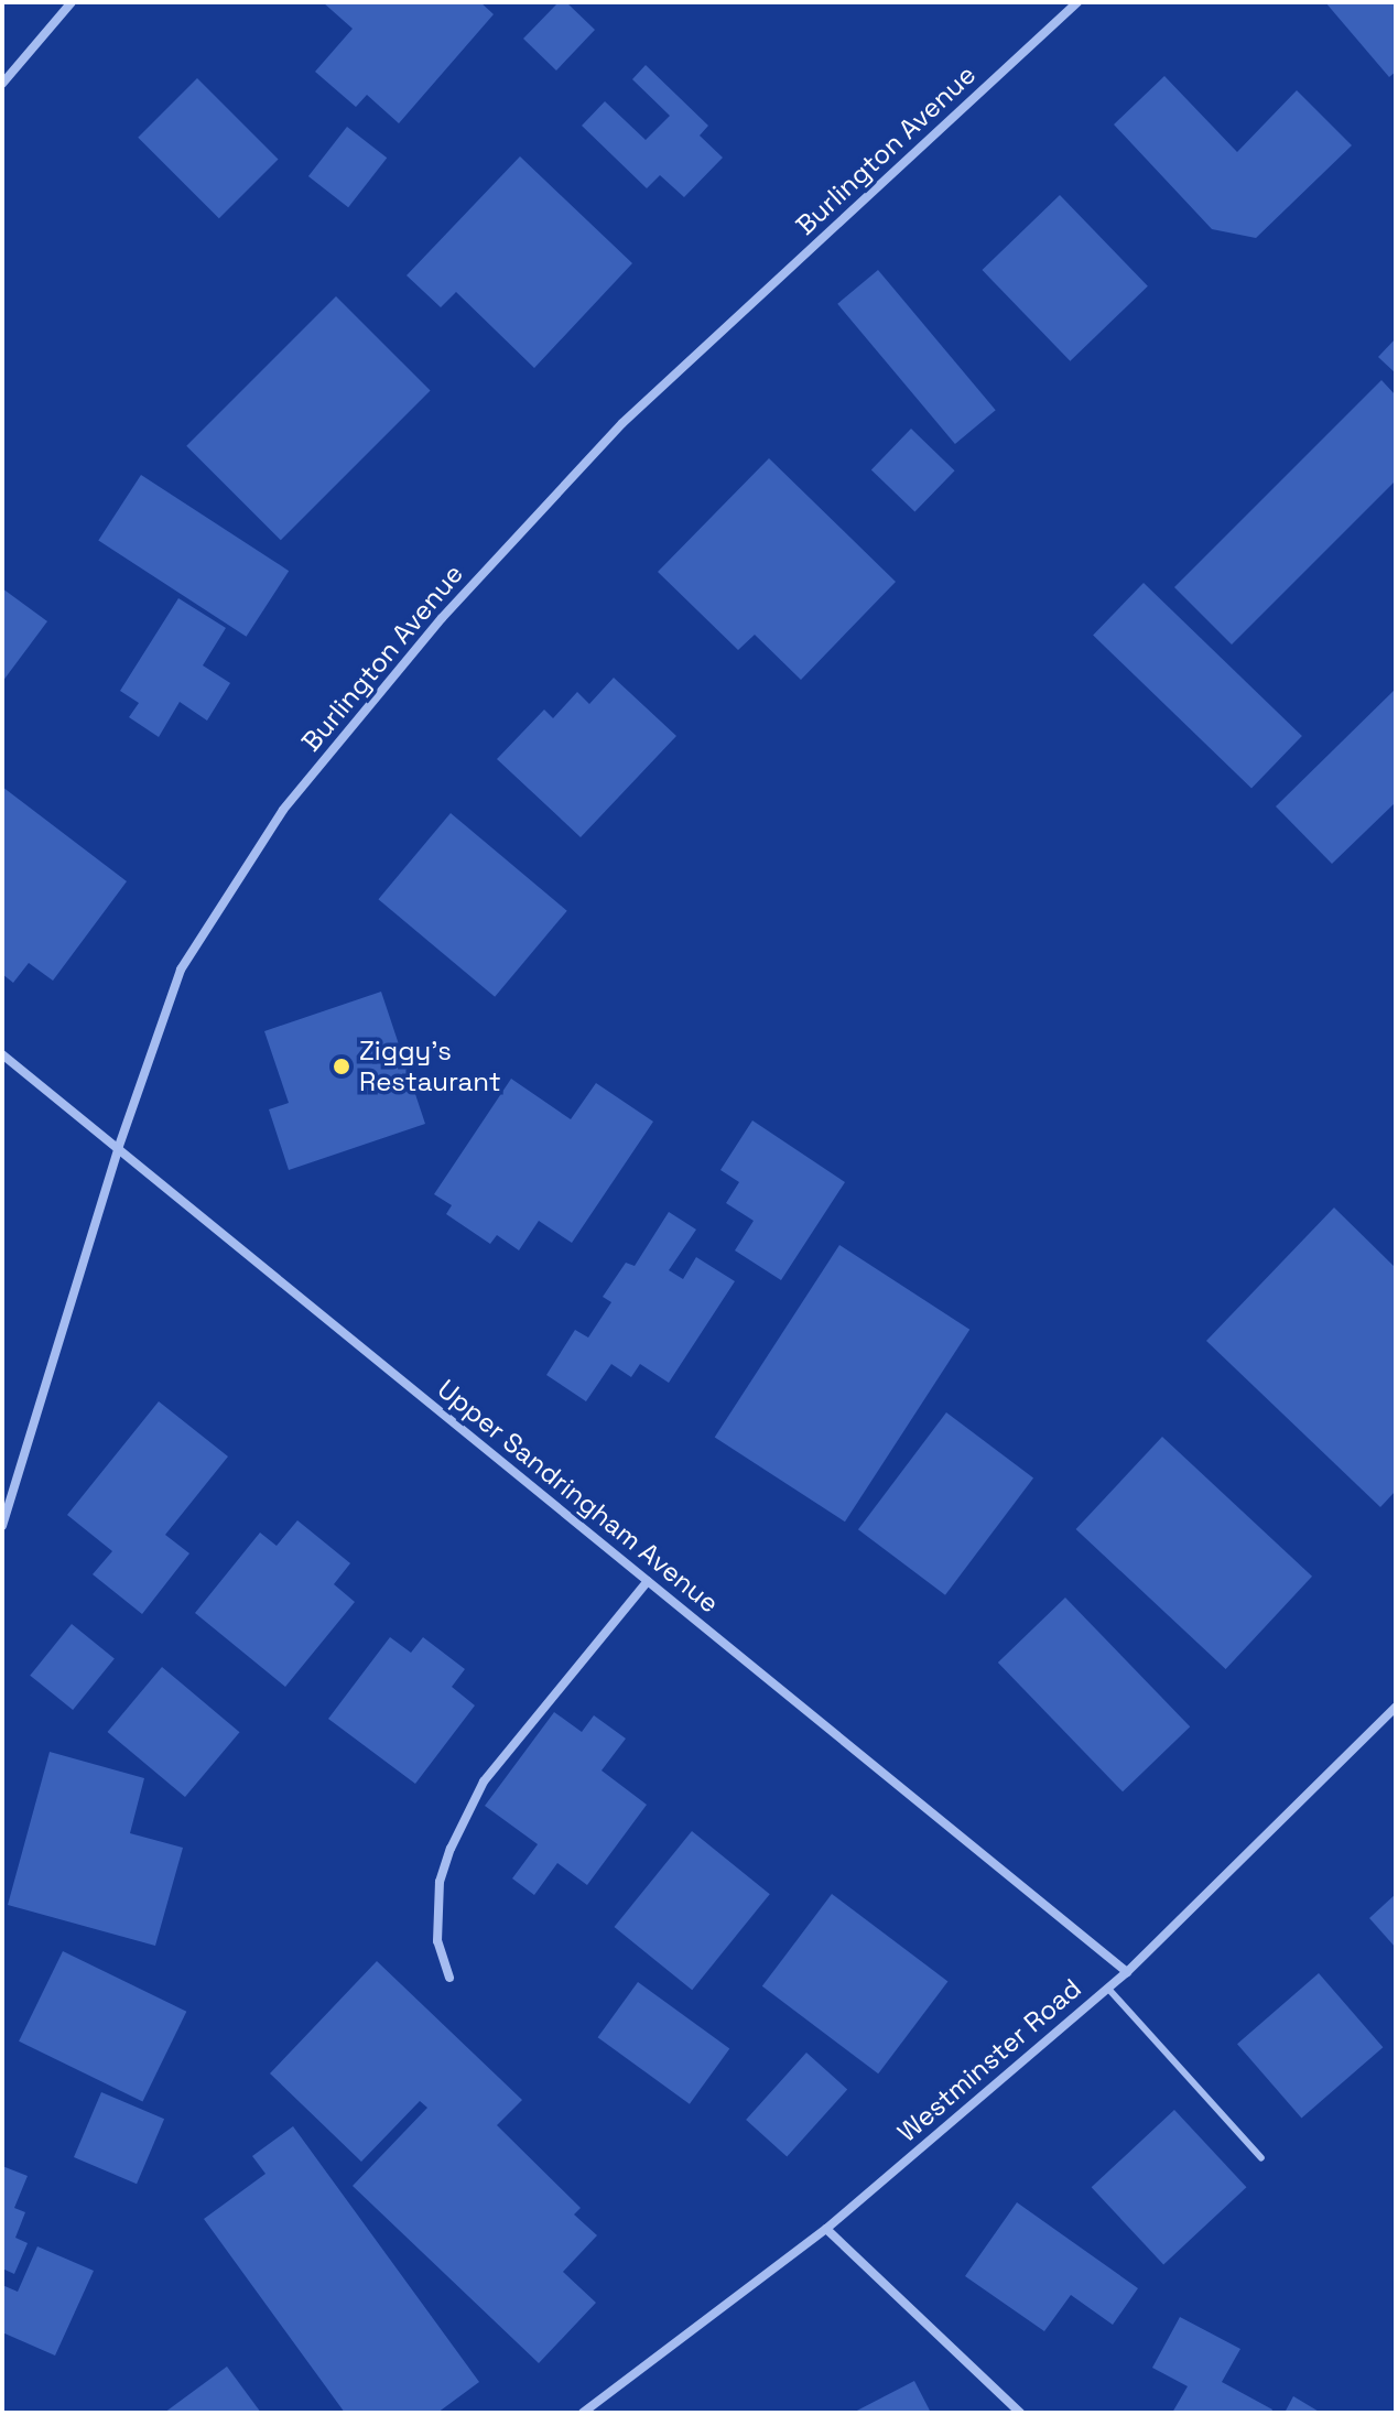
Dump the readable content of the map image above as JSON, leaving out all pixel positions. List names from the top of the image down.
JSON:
{
  "streets": {
    "street": ["Burlington Avenue", "Upper Sandringham Avenue", "Westminster Road"]
  },
  "crossings": [
    ["Burlington Avenue", "Upper Sandringham Avenue"],
    ["Upper Sandringham Avenue", "Westminster Road"]
  ],
  "places": ["Ziggy's Restaurant"]
}
